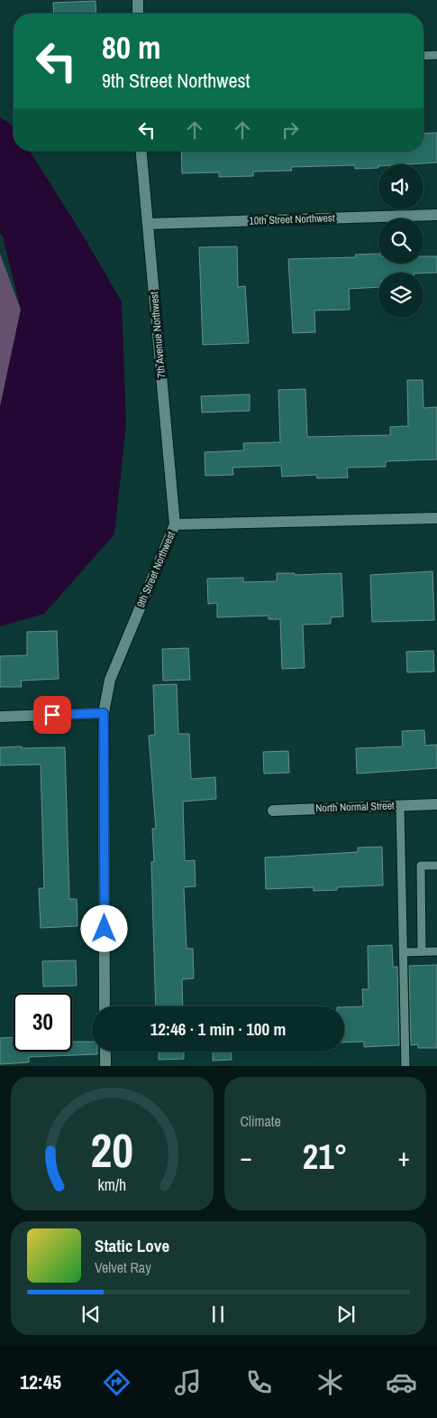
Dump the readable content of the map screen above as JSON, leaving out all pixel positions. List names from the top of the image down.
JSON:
{
  "streets": {
    "street": [
      "10th Street Northwest",
      "7th Avenue Northwest",
      "9th Street Northwest",
      "North Normal Street"
    ]
  },
  "crossings": [
    ["10th Street Northwest", "7th Avenue Northwest"],
    ["7th Avenue Northwest", "9th Street Northwest"]
  ],
  "page": {
    "turn": ["80 m", "9th Street Northwest"],
    "limit": "30",
    "trip": "12:46 · 1 min · 100 m",
    "tile": "Climate",
    "heat": ["−", "21°", "+"],
    "song": ["Static Love", "Velvet Ray"],
    "tabs": "12:45",
    "gauge": ["20", "km/h"]
  }
}
